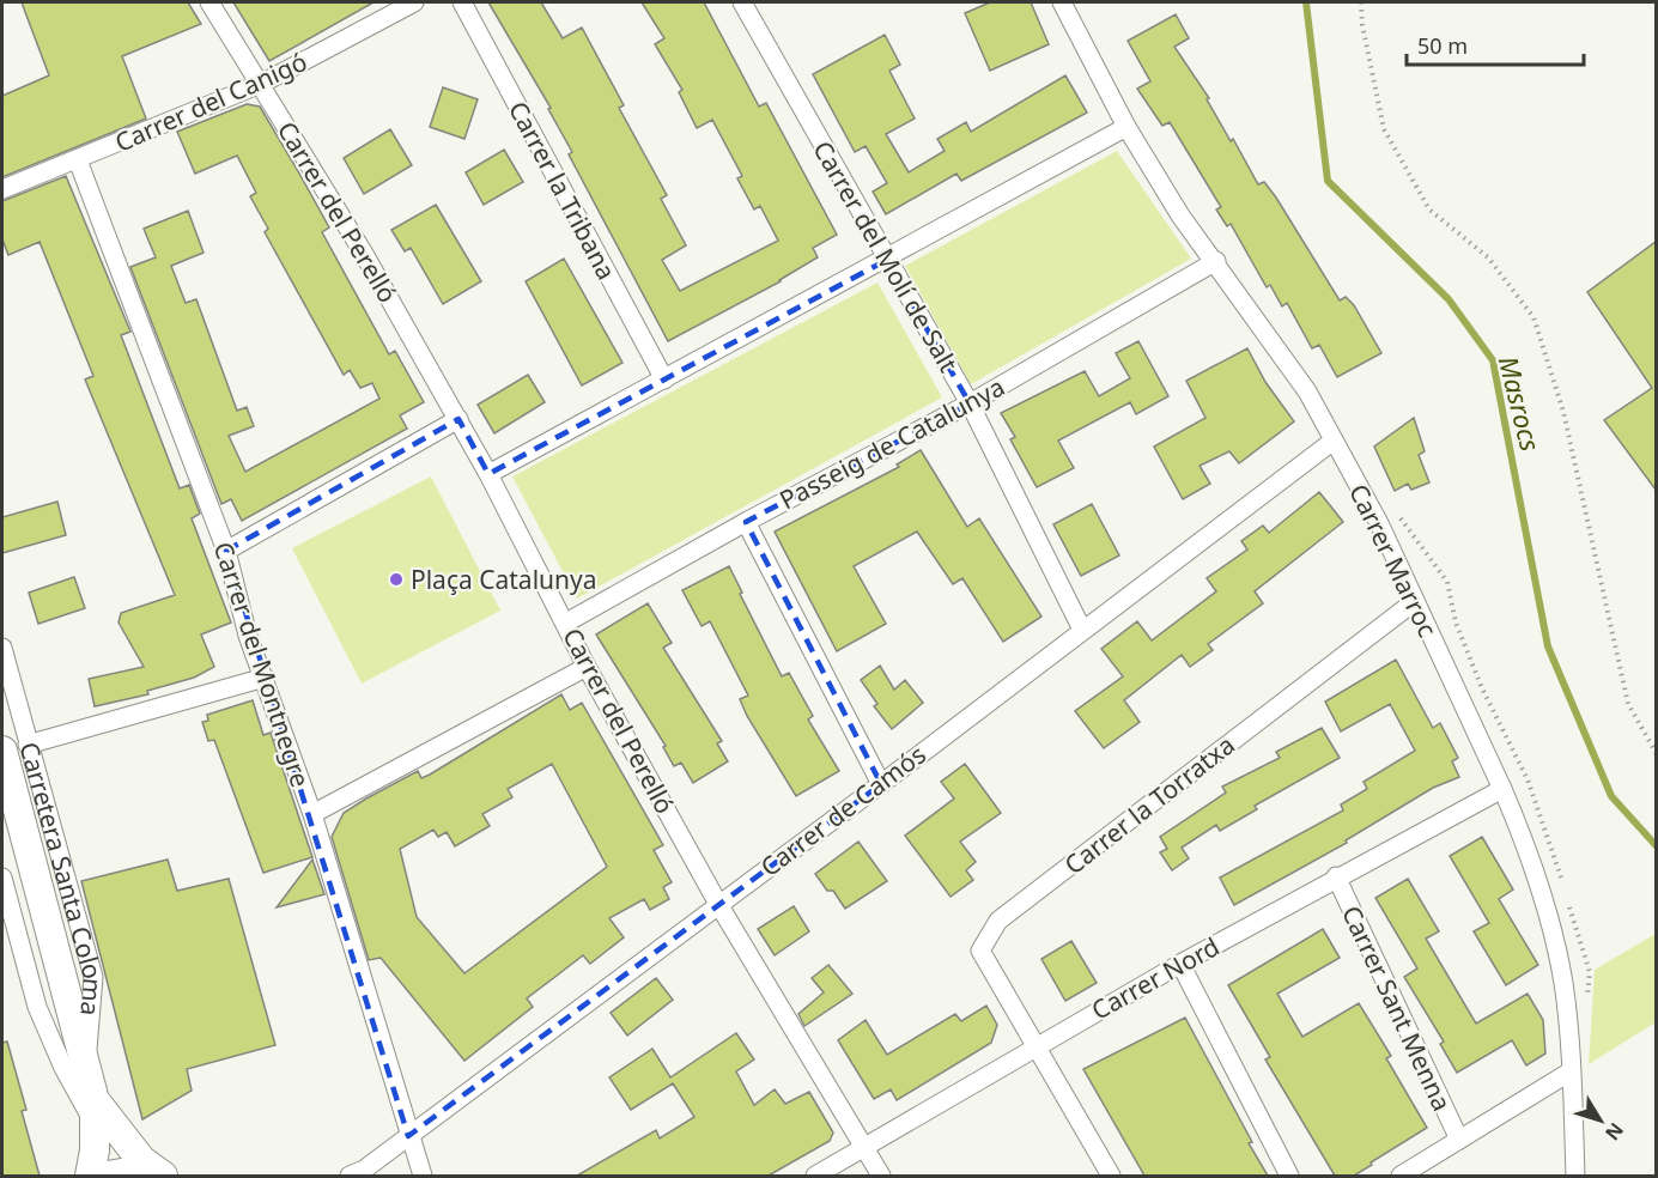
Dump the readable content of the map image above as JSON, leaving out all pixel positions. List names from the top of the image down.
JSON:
{
  "streets": {
    "main road": ["Carretera Santa Coloma"],
    "street": [
      "Carrer del Canigó",
      "Carrer la Tribana",
      "Carrer del Perelló",
      "Carrer del Molí de Salt",
      "Passeig de Catalunya",
      "Carrer Marroc",
      "Carrer del Montnegre",
      "Carrer la Torratxa",
      "Carrer de Camós",
      "Carrer Nord",
      "Carrer Sant Menna"
    ]
  },
  "crossings": [
    ["Carrer del Canigó", "Carrer del Perelló"],
    ["Carrer del Canigó", "Carrer del Montnegre"],
    ["Carrer del Perelló", "Passeig de Catalunya"],
    ["Carrer del Perelló", "Carrer de Camós"],
    ["Carrer del Perelló", "Carrer Nord"],
    ["Carrer del Molí de Salt", "Passeig de Catalunya"],
    ["Carrer del Molí de Salt", "Carrer de Camós"],
    ["Passeig de Catalunya", "Carrer Marroc"],
    ["Carrer Marroc", "Carrer la Torratxa"],
    ["Carrer Marroc", "Carrer de Camós"],
    ["Carrer Marroc", "Carrer Nord"],
    ["Carrer del Montnegre", "Carrer de Camós"],
    ["Carrer la Torratxa", "Carrer Nord"],
    ["Carrer Nord", "Carrer Sant Menna"]
  ],
  "water": ["Masrocs"],
  "places": ["Plaça Catalunya"],
  "scale_bar": "50 m",
  "north": "bottom right"
}
